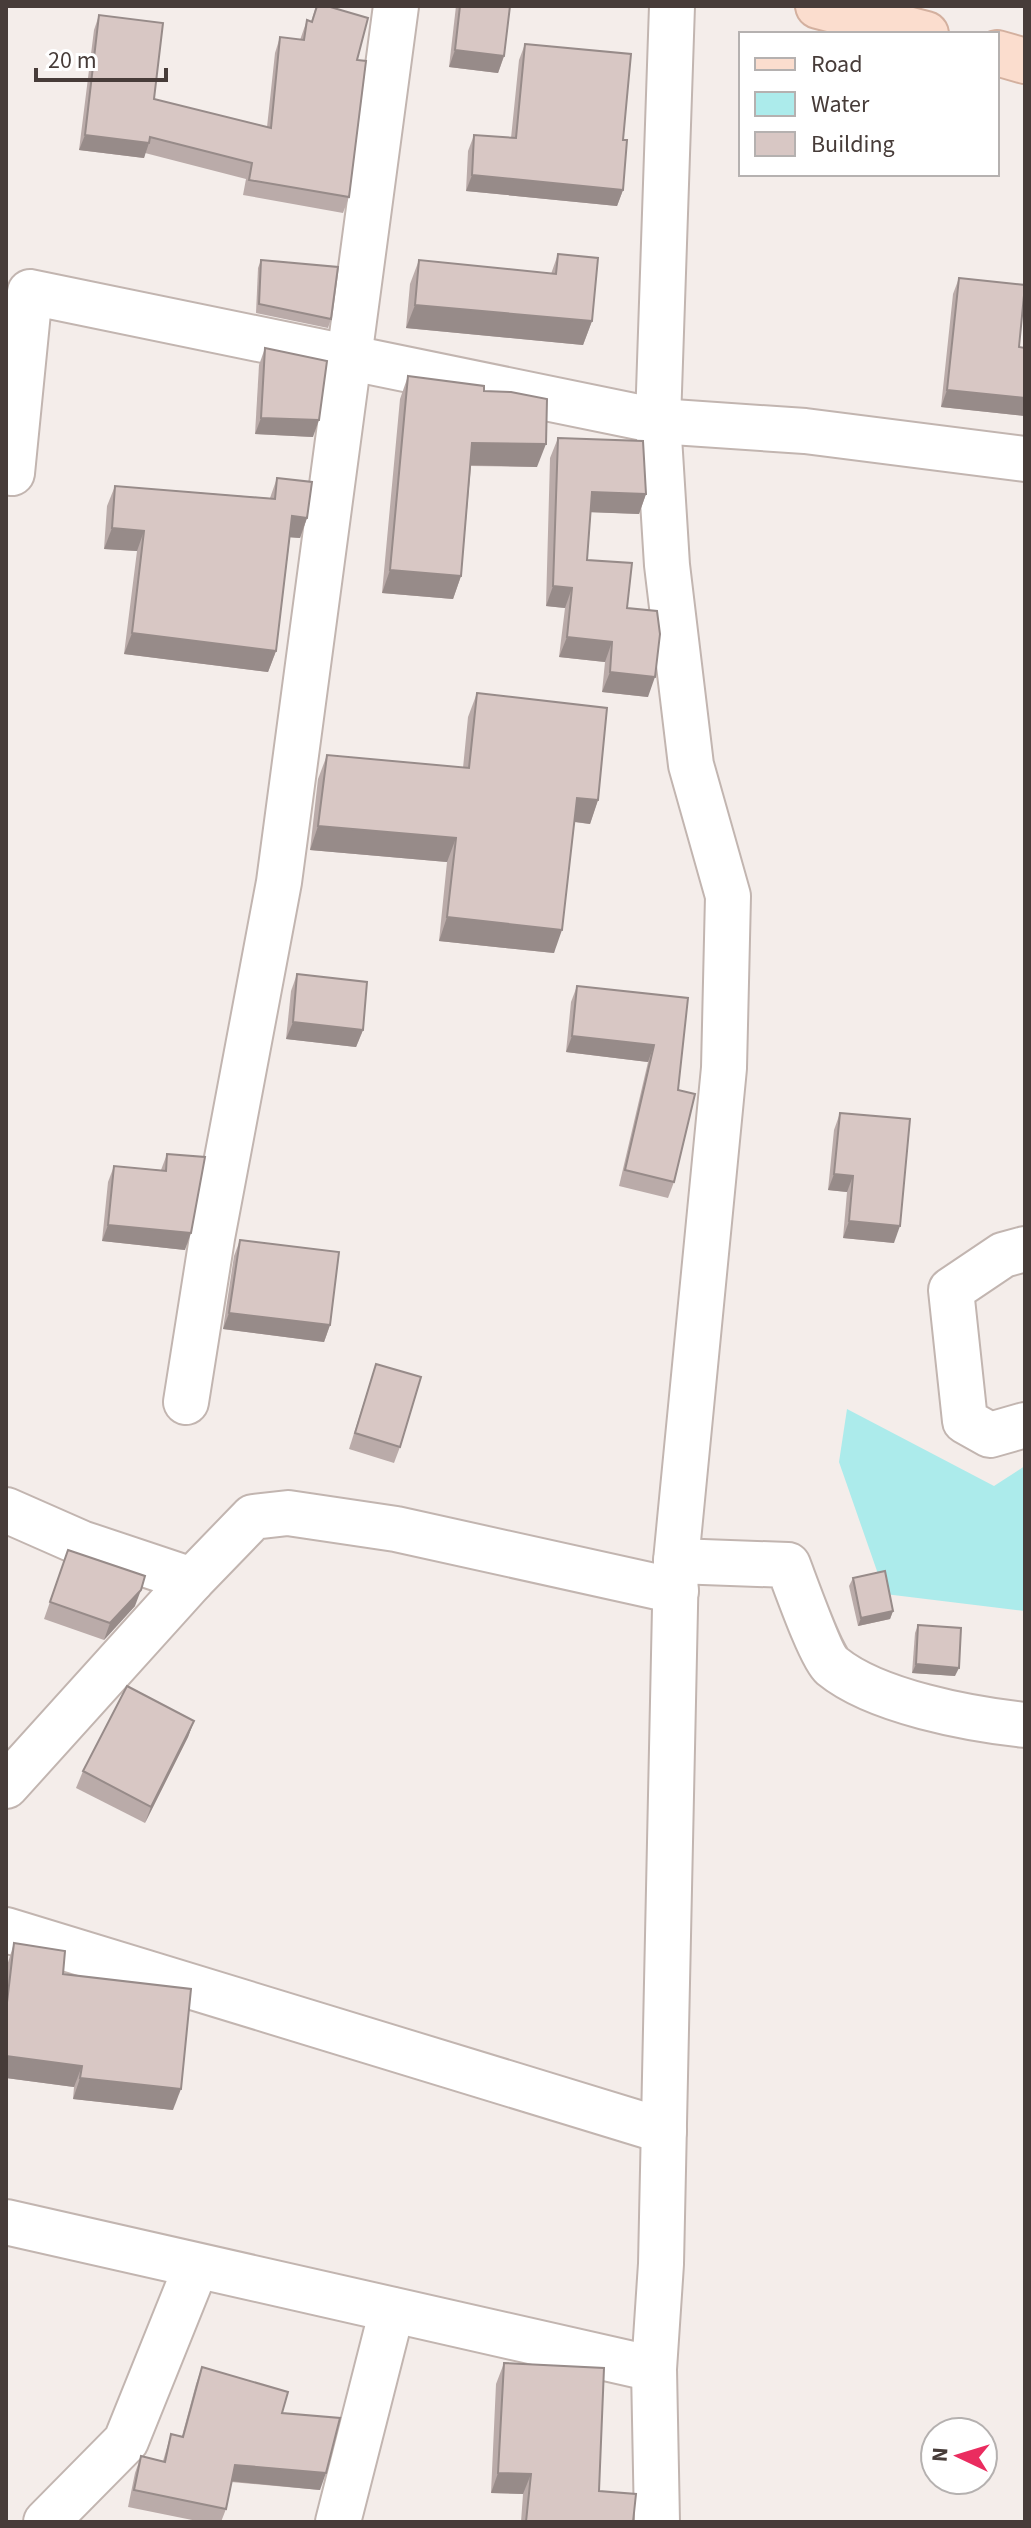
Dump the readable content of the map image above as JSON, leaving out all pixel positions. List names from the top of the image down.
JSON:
{
  "legend": ["Road", "Water", "Building"],
  "scale_bar": "20 m",
  "north": "left"
}
